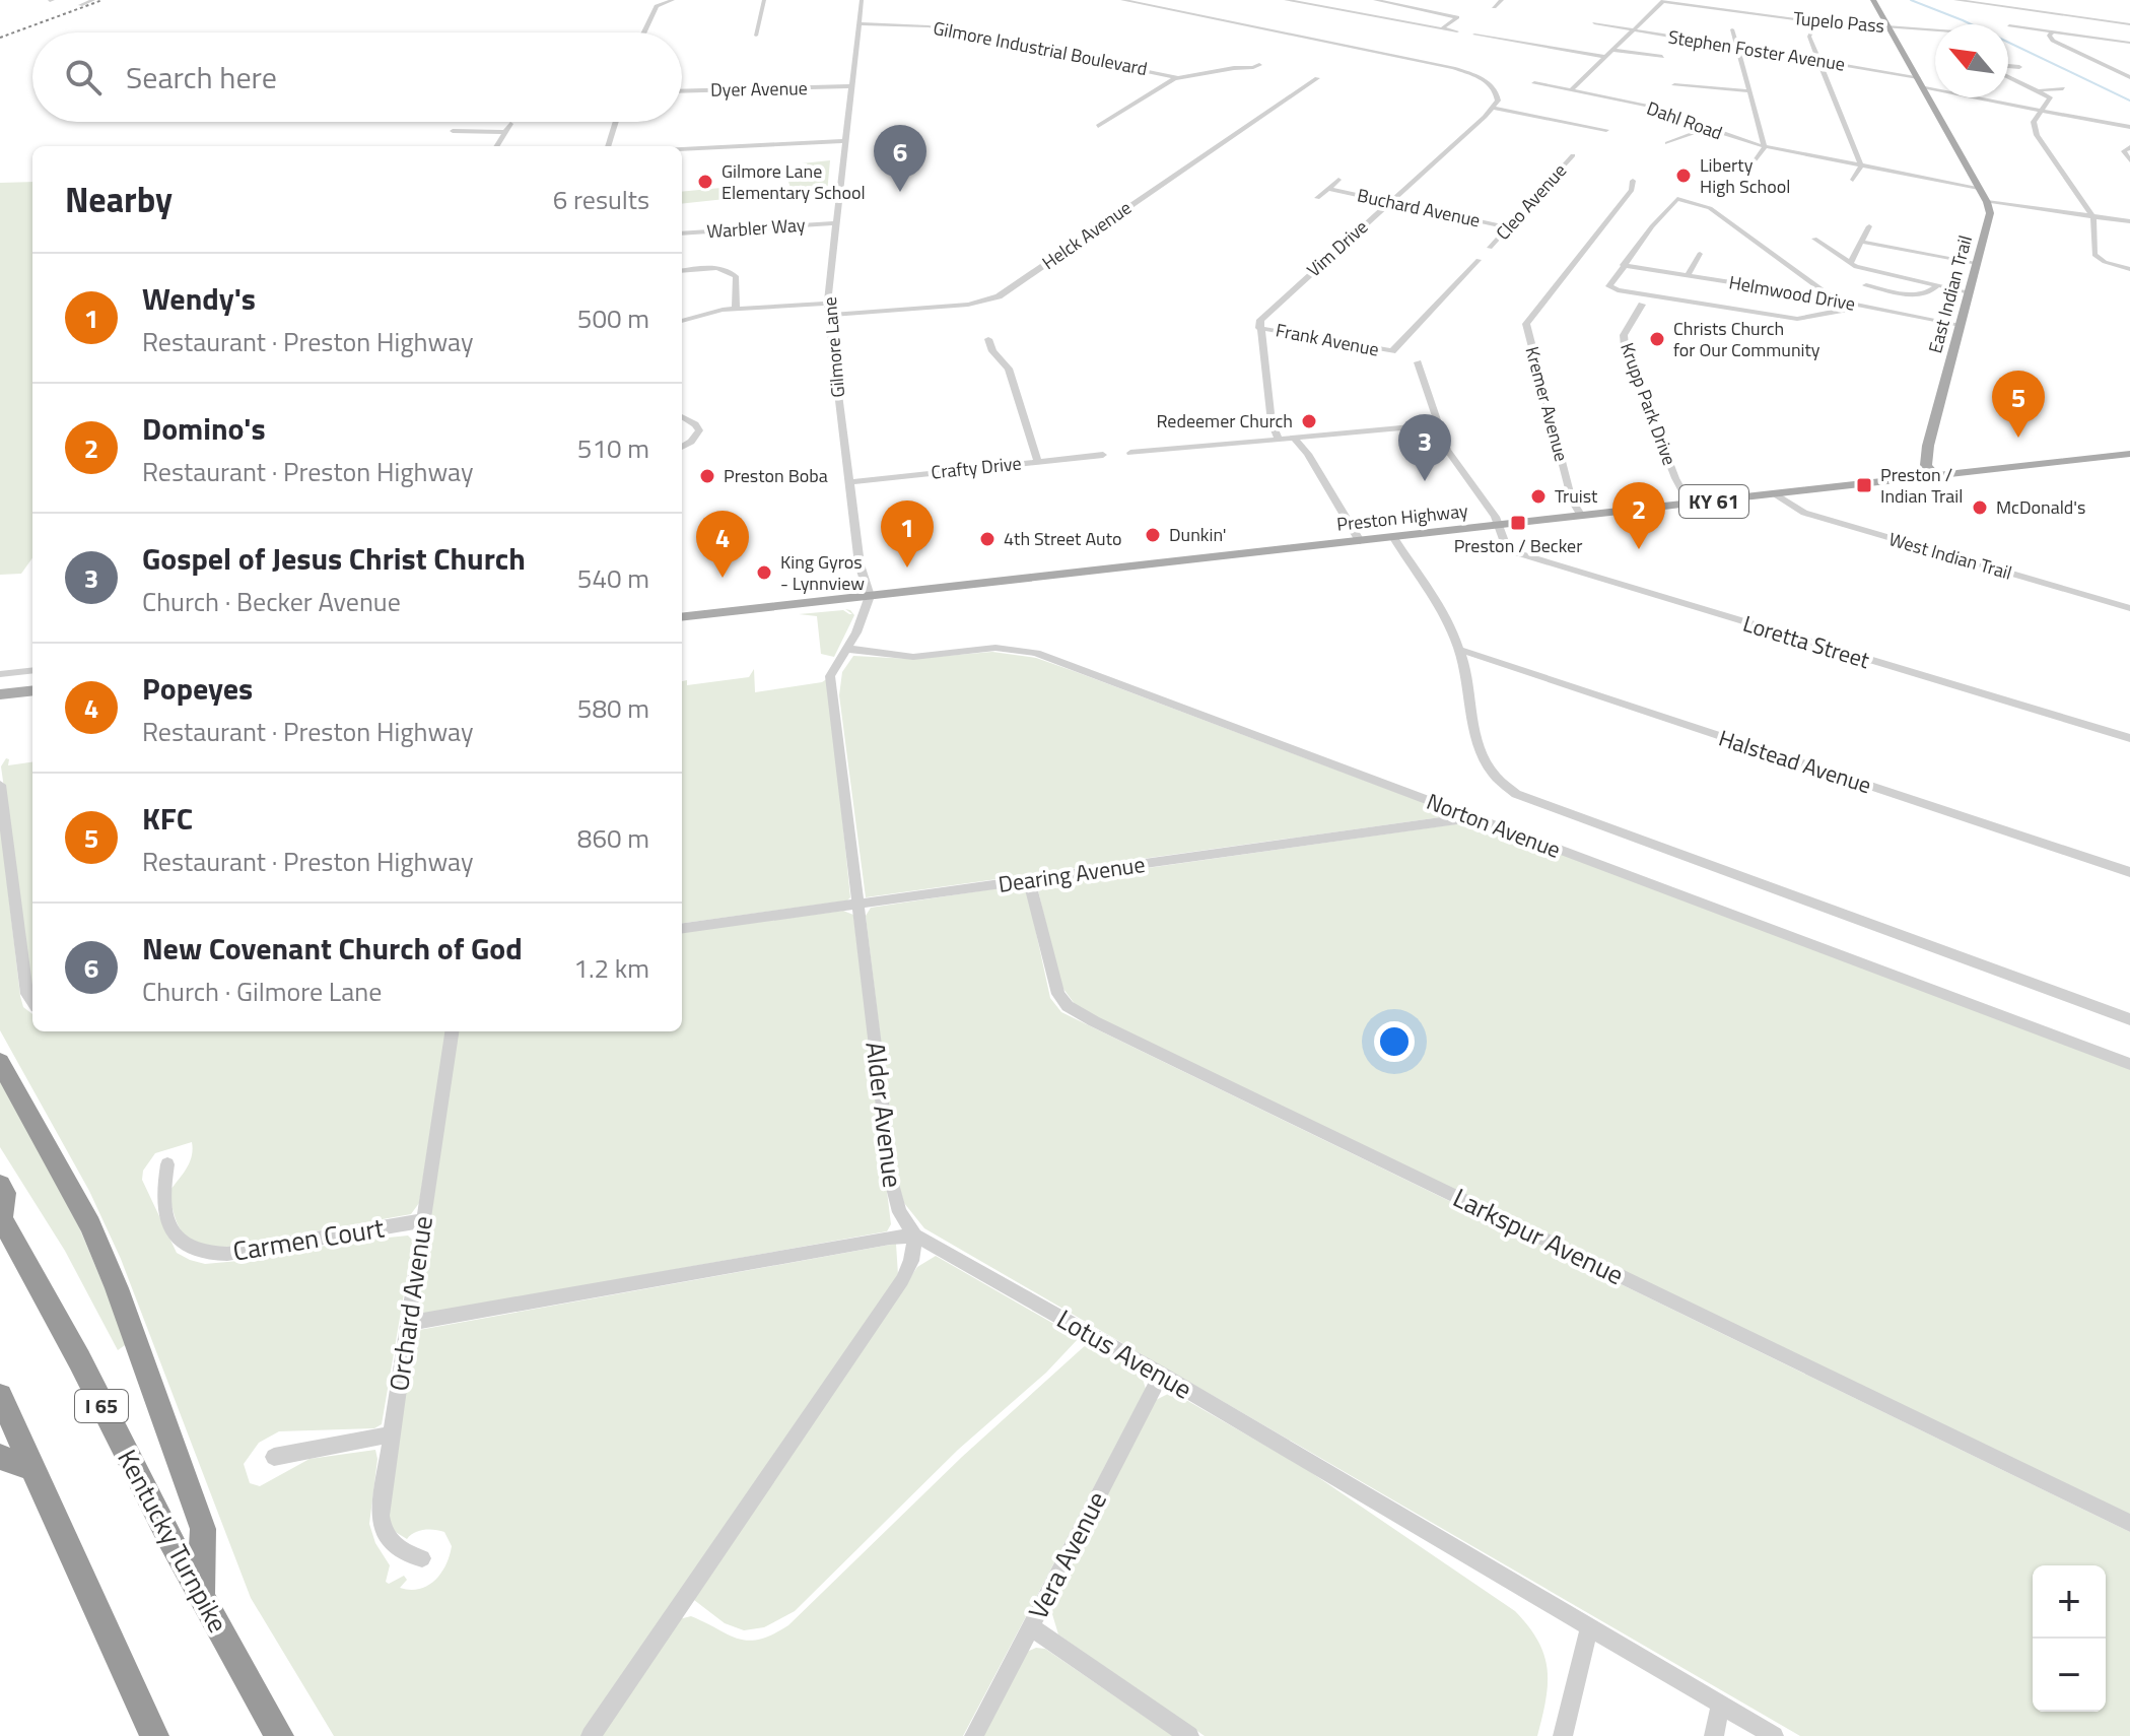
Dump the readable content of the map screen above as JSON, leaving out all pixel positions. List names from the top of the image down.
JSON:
{
  "streets": {
    "highway": ["I 65", "Kentucky Turnpike"],
    "main road": ["East Indian Trail", "KY 61", "Preston Highway"],
    "street": [
      "Tupelo Pass",
      "Gilmore Industrial Boulevard",
      "Stephen Foster Avenue",
      "Dyer Avenue",
      "Dahl Road",
      "Cleo Avenue",
      "Buchard Avenue",
      "Warbler Way",
      "Helck Avenue",
      "Vim Drive",
      "Helmwood Drive",
      "Frank Avenue",
      "Gilmore Lane",
      "Kremer Avenue",
      "Krupp Park Drive",
      "Crafty Drive",
      "West Indian Trail",
      "Loretta Street",
      "Halstead Avenue",
      "Norton Avenue",
      "Dearing Avenue",
      "Alder Avenue",
      "Larkspur Avenue",
      "Carmen Court",
      "Orchard Avenue",
      "Lotus Avenue",
      "Vera Avenue"
    ]
  },
  "crossings": [
    ["Gilmore Industrial Boulevard", "Gilmore Lane"],
    ["Dyer Avenue", "Gilmore Lane"],
    ["Cleo Avenue", "Buchard Avenue"],
    ["Cleo Avenue", "Frank Avenue"],
    ["Buchard Avenue", "Vim Drive"],
    ["Warbler Way", "Gilmore Lane"],
    ["Helck Avenue", "Gilmore Lane"],
    ["Vim Drive", "Frank Avenue"],
    ["Helmwood Drive", "East Indian Trail"],
    ["East Indian Trail", "Preston Highway"],
    ["Gilmore Lane", "Crafty Drive"],
    ["Gilmore Lane", "Preston Highway"],
    ["Gilmore Lane", "Alder Avenue"],
    ["Kremer Avenue", "Preston Highway"],
    ["Krupp Park Drive", "Preston Highway"],
    ["Preston Highway", "West Indian Trail"],
    ["Preston Highway", "Loretta Street"],
    ["Preston Highway", "Norton Avenue"],
    ["Preston Highway", "Alder Avenue"],
    ["Halstead Avenue", "Norton Avenue"],
    ["Norton Avenue", "Dearing Avenue"],
    ["Norton Avenue", "Alder Avenue"],
    ["Dearing Avenue", "Alder Avenue"],
    ["Dearing Avenue", "Larkspur Avenue"],
    ["Alder Avenue", "Lotus Avenue"],
    ["Carmen Court", "Orchard Avenue"],
    ["Lotus Avenue", "Vera Avenue"]
  ],
  "places": {
    "other": [
      "Liberty High School",
      "Gilmore Lane Elementary School",
      "Christs Church for Our Community",
      "Redeemer Church",
      "Preston Boba",
      "Truist",
      "McDonald's",
      "Dunkin'",
      "4th Street Auto",
      "King Gyros - Lynnview"
    ],
    "transit": ["Preston / Indian Trail", "Preston / Becker"]
  },
  "north": "top left",
  "page": {
    "search": "Search here",
    "pins": [
      "6",
      "5",
      "3",
      "2",
      "1",
      "4"
    ],
    "heading": ["Nearby", "6 results"],
    "list": [
      {
        "mark": "1",
        "name": "Wendy's",
        "note": "Restaurant · Preston Highway",
        "value": "500 m"
      },
      {
        "mark": "2",
        "name": "Domino's",
        "note": "Restaurant · Preston Highway",
        "value": "510 m"
      },
      {
        "mark": "3",
        "name": "Gospel of Jesus Christ Church",
        "note": "Church · Becker Avenue",
        "value": "540 m"
      },
      {
        "mark": "4",
        "name": "Popeyes",
        "note": "Restaurant · Preston Highway",
        "value": "580 m"
      },
      {
        "mark": "5",
        "name": "KFC",
        "note": "Restaurant · Preston Highway",
        "value": "860 m"
      },
      {
        "mark": "6",
        "name": "New Covenant Church of God",
        "note": "Church · Gilmore Lane",
        "value": "1.2 km"
      }
    ],
    "map_buttons": ["+", "−"]
  }
}
